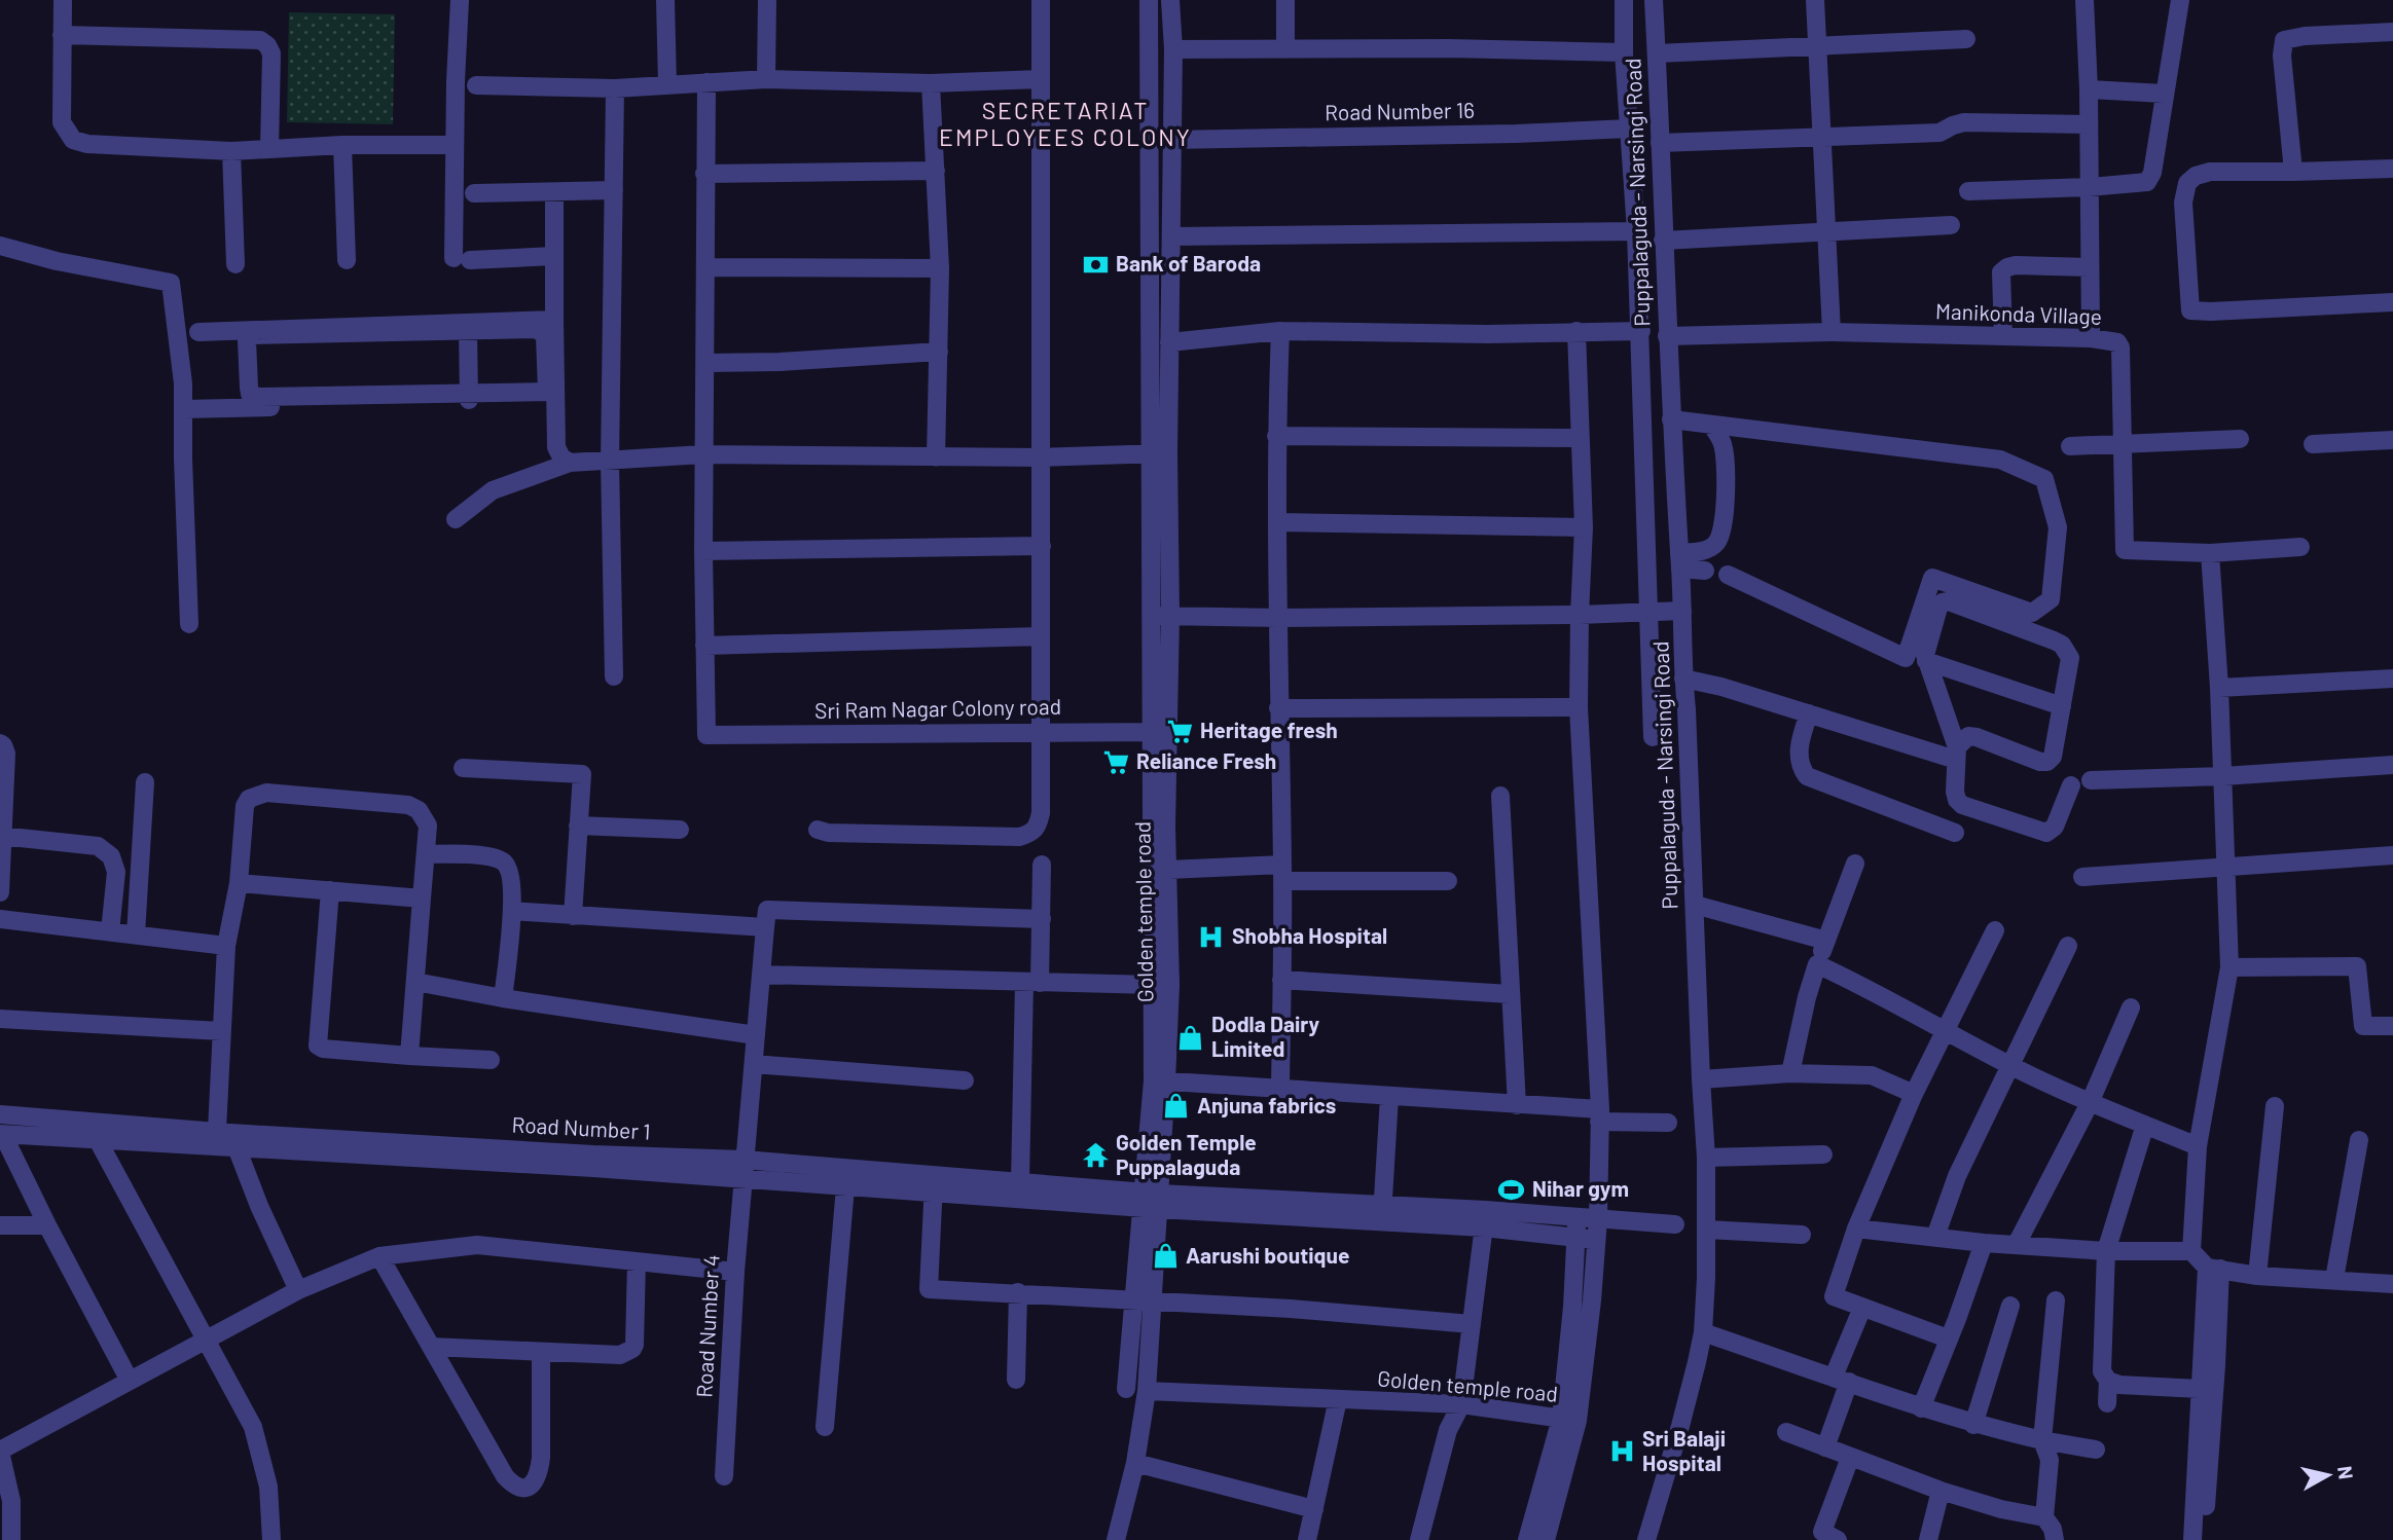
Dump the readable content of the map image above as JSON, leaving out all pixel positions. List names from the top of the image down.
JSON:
{
  "streets": {
    "street": [
      "Road Number 16",
      "Puppalaguda - Narsingi Road",
      "Manikonda Village",
      "Sri Ram Nagar Colony road",
      "Golden temple road",
      "Road Number 1",
      "Road Number 4"
    ]
  },
  "crossings": [
    ["Road Number 16", "Golden temple road"],
    ["Puppalaguda - Narsingi Road", "Manikonda Village"],
    ["Sri Ram Nagar Colony road", "Golden temple road"],
    ["Golden temple road", "Road Number 1"],
    ["Road Number 1", "Road Number 4"]
  ],
  "districts": ["SECRETARIAT EMPLOYEES COLONY"],
  "places": {
    "bank": ["Bank of Baroda"],
    "supermarket": ["Heritage fresh", "Reliance Fresh"],
    "hospital": ["Shobha Hospital", "Sri Balaji Hospital"],
    "shop": ["Dodla Dairy Limited", "Anjuna fabrics", "Aarushi boutique"],
    "temple": ["Golden Temple Puppalaguda"],
    "sports": ["Nihar gym"]
  },
  "north": "right"
}
